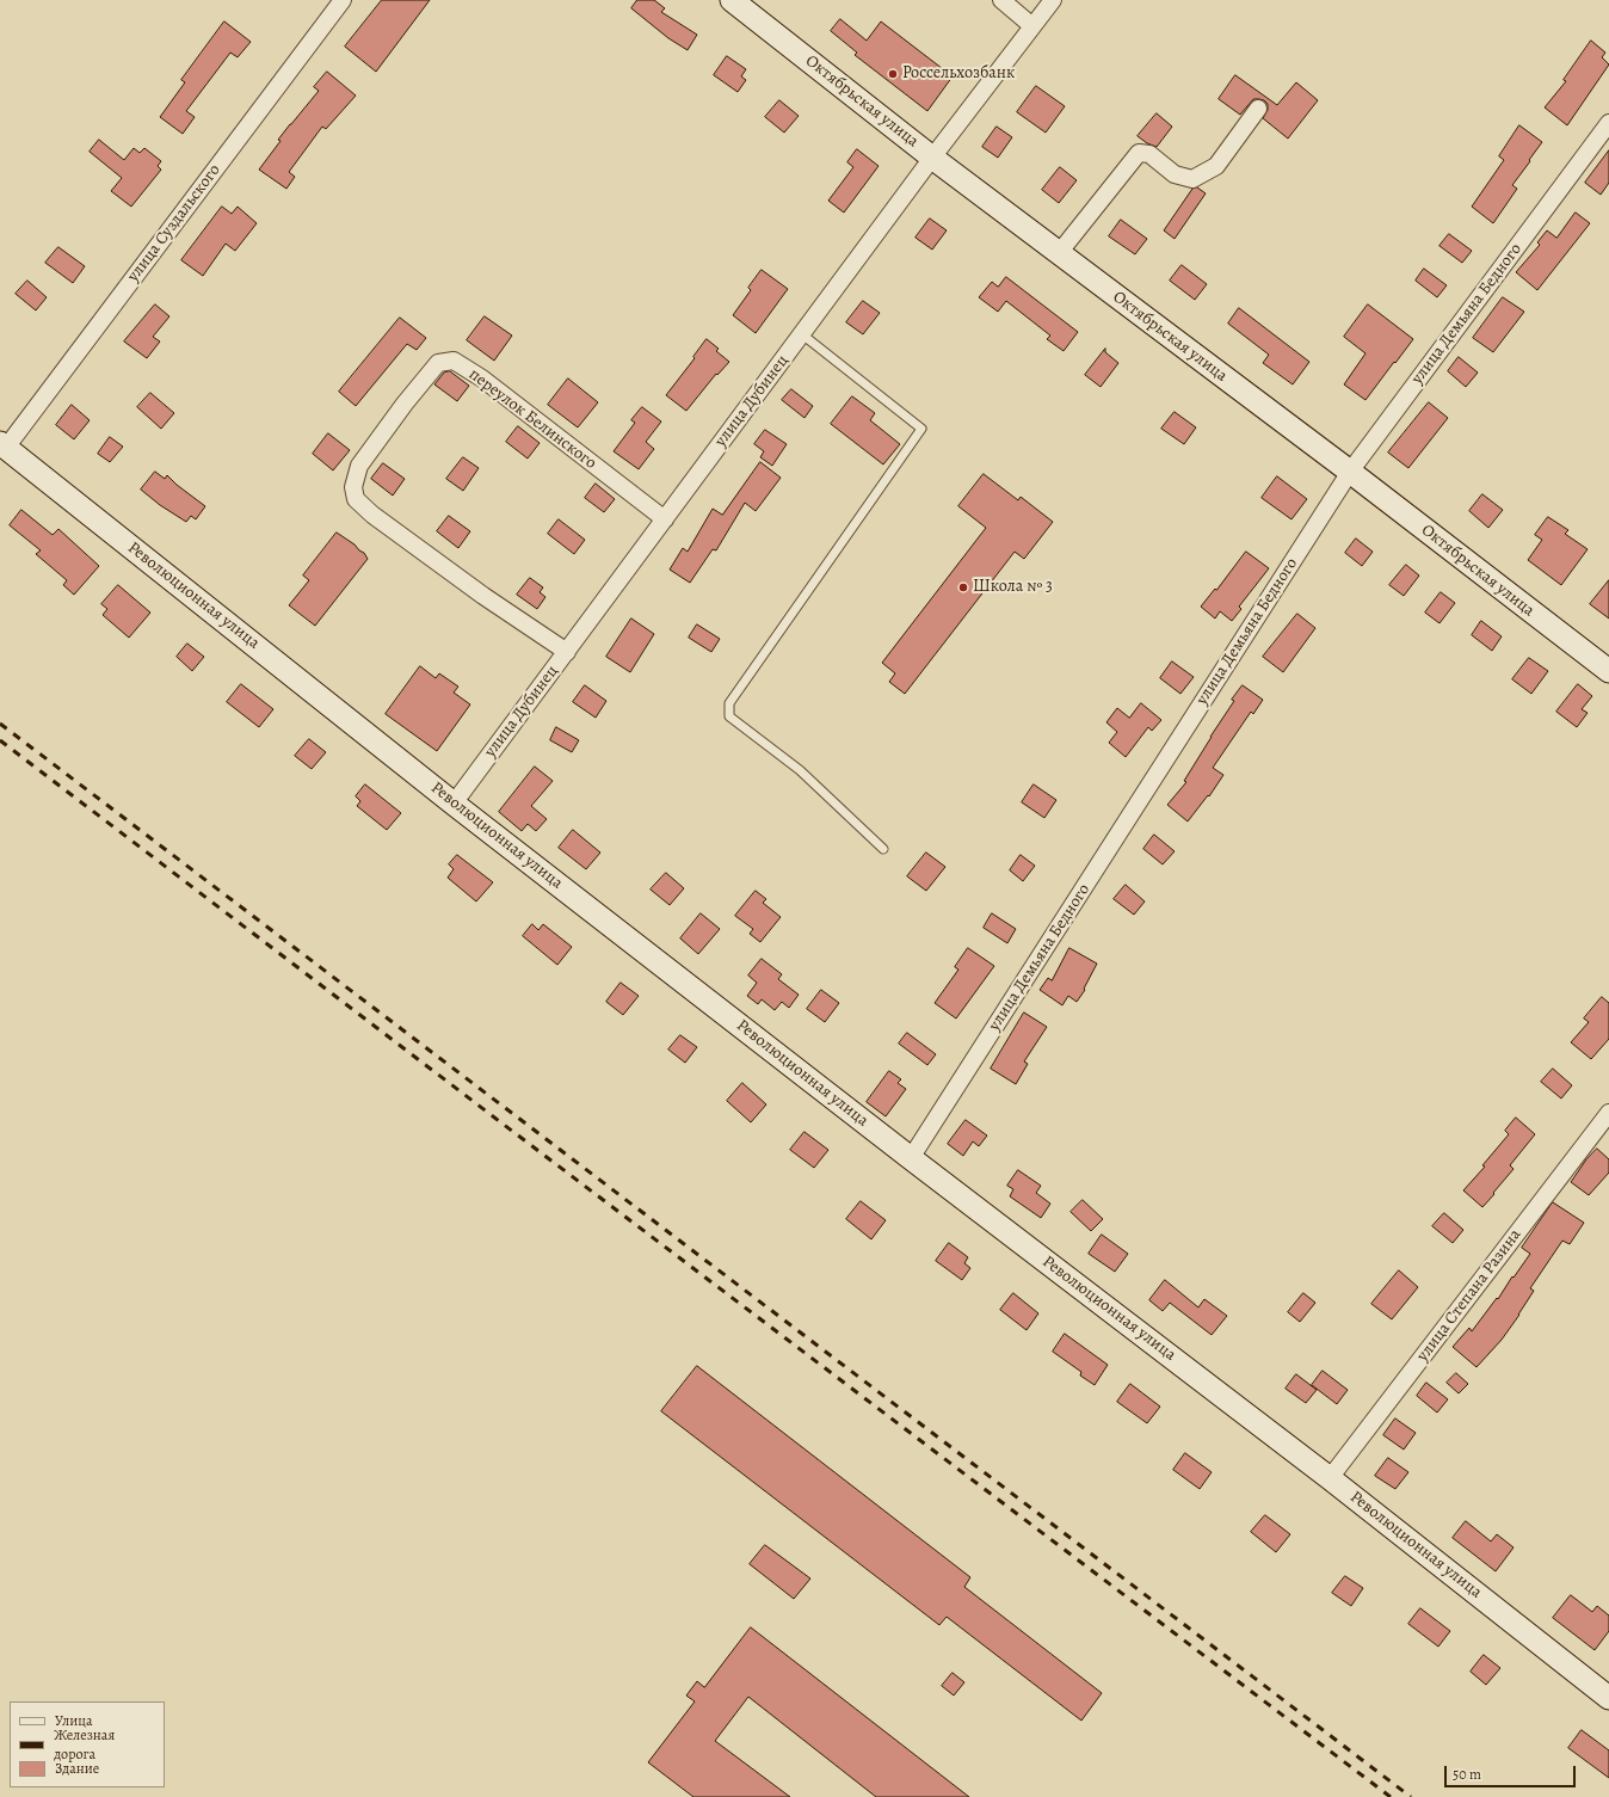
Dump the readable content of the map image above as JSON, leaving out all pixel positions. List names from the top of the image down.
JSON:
{
  "streets": {
    "street": [
      "Октябрьская улица",
      "улица Суздальского",
      "улица Демьяна Бедного",
      "улица Дубинец",
      "переулок Белинского",
      "Революционная улица",
      "улица Степана Разина"
    ]
  },
  "crossings": [
    ["Октябрьская улица", "улица Демьяна Бедного"],
    ["Октябрьская улица", "улица Дубинец"],
    ["улица Суздальского", "Революционная улица"],
    ["улица Демьяна Бедного", "Революционная улица"],
    ["улица Дубинец", "переулок Белинского"],
    ["улица Дубинец", "Революционная улица"],
    ["Революционная улица", "улица Степана Разина"]
  ],
  "places": ["Россельхозбанк", "Школа № 3"],
  "legend": ["Улица", "Железная дорога", "Здание"],
  "scale_bar": "50 m"
}
